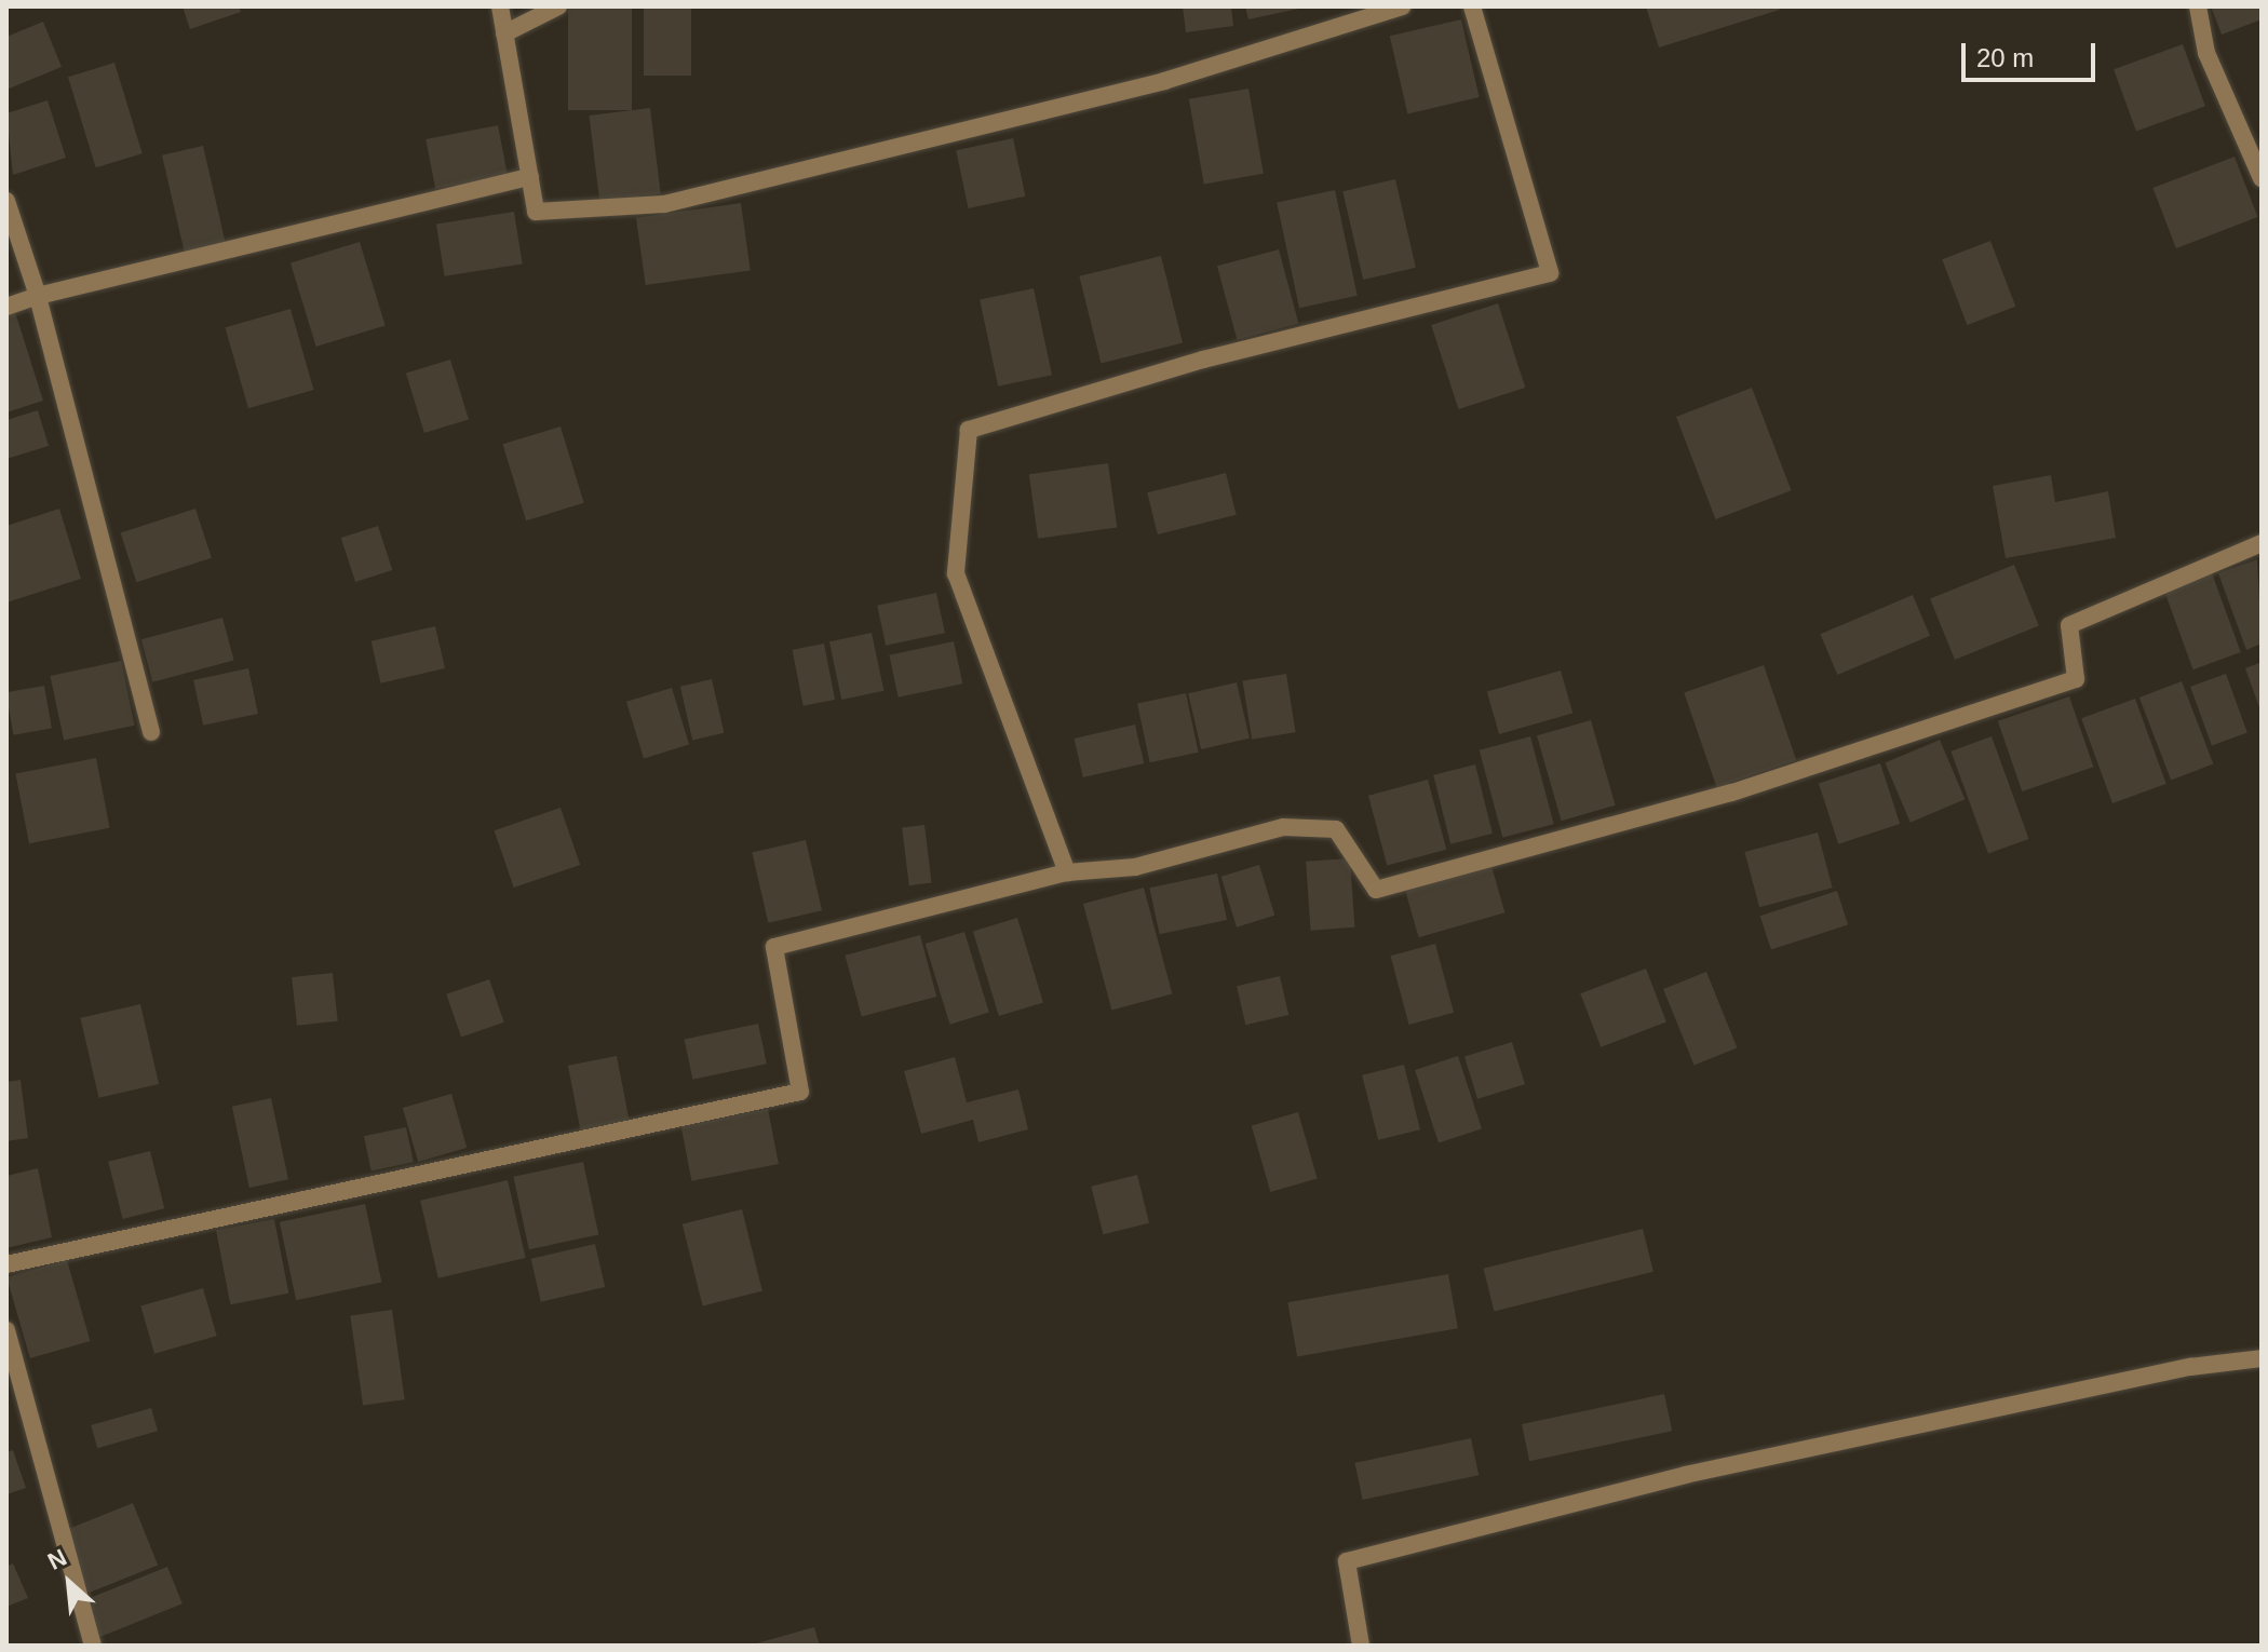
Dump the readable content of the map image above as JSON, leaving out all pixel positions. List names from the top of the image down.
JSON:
{
  "scale_bar": "20 m",
  "north": "top left"
}
